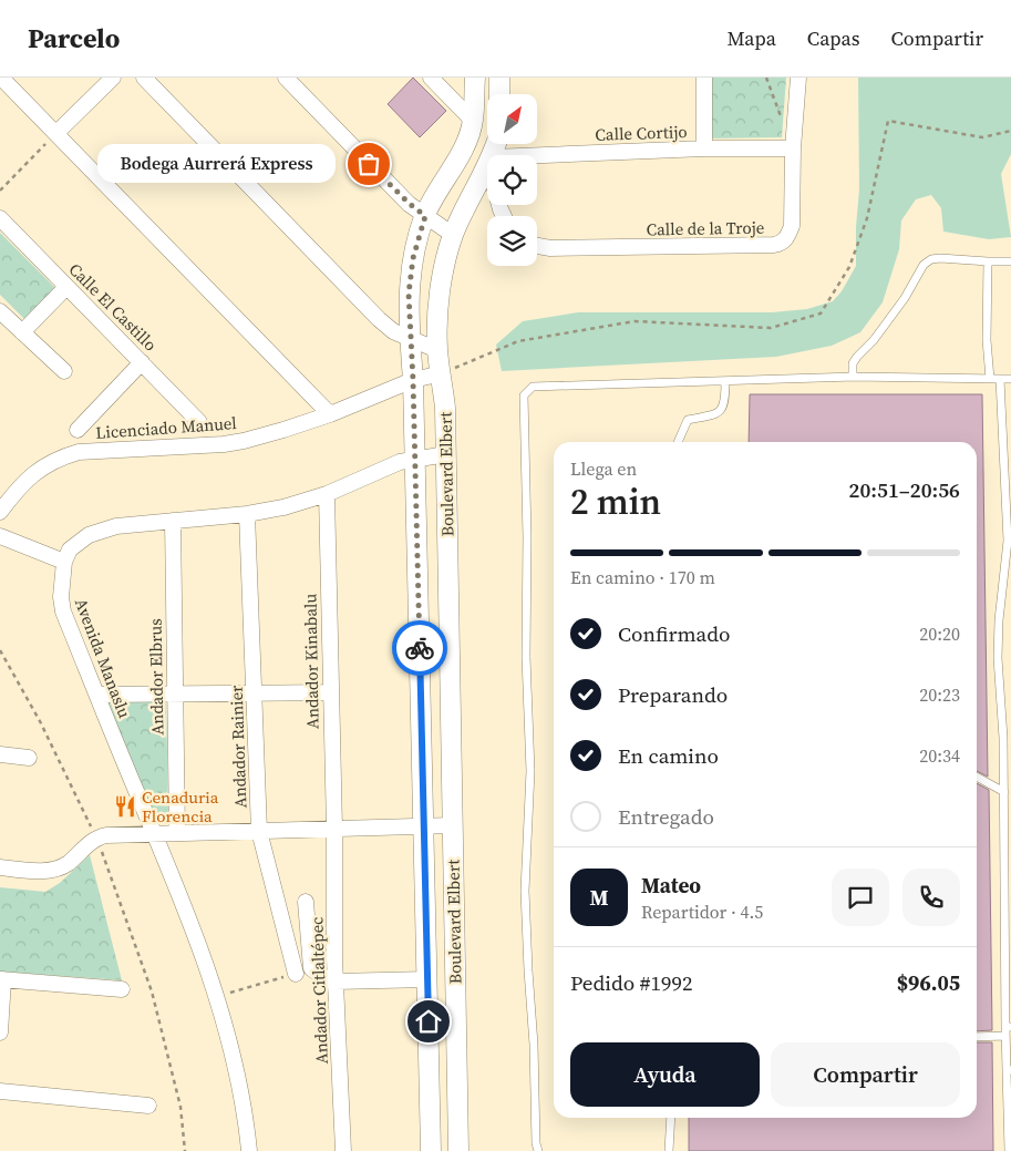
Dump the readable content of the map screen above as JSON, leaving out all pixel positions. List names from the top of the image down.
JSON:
{
  "streets": {
    "street": [
      "Calle Cortijo",
      "Calle de la Troje",
      "Calle El Castillo",
      "Licenciado Manuel",
      "Boulevard Elbert",
      "Avenida Manaslu",
      "Andador Kinabalu",
      "Andador Elbrus",
      "Andador Rainier",
      "Andador Citlaltépec"
    ]
  },
  "crossings": [
    ["Calle Cortijo", "Calle de la Troje"],
    ["Licenciado Manuel", "Boulevard Elbert"],
    ["Andador Kinabalu", "Andador Citlaltépec"]
  ],
  "places": {
    "other": ["Bodega Aurrerá Express"],
    "restaurant": ["Cenaduria Florencia"]
  },
  "north": "top right",
  "page": {
    "header": "Parcelo",
    "nav": ["Mapa", "Capas", "Compartir"],
    "bubble": "Bodega Aurrerá Express",
    "heading": ["2 min", "Llega en", "20:51–20:56"],
    "panel": [
      "Mateo",
      "Repartidor · 4.5",
      "Pedido #1992",
      "$96.05"
    ],
    "bar": "En camino · 170 m",
    "list": [
      ["Confirmado", "20:20"],
      ["Preparando", "20:23"],
      ["En camino", "20:34"],
      "Entregado"
    ],
    "round": "M",
    "buttons": ["Ayuda", "Compartir"]
  }
}
